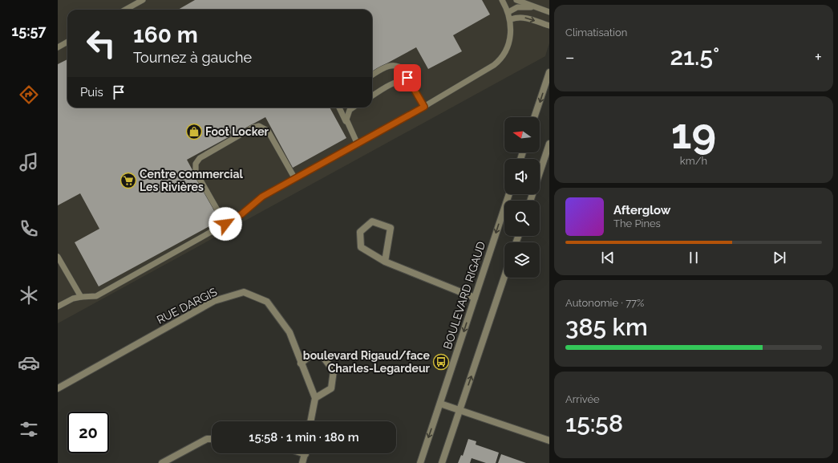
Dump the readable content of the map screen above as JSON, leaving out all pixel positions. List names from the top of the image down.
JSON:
{
  "streets": {
    "street": ["BOULEVARD RIGAUD", "RUE DARGIS"]
  },
  "places": {
    "shop": ["Foot Locker"],
    "supermarket": ["Centre commercial Les Rivières"],
    "bus stop": ["boulevard Rigaud/face Charles-Legardeur"]
  },
  "north": "left",
  "page": {
    "tabs": "15:57",
    "tile": [
      "Climatisation",
      ["19", "km/h"],
      ["Autonomie · 77%", "385 km"],
      ["Arrivée", "15:58"]
    ],
    "turn": ["160 m", "Tournez à gauche"],
    "heat": ["−", "21.5°", "+"],
    "then": "Puis",
    "song": ["Afterglow", "The Pines"],
    "limit": "20",
    "trip": "15:58 · 1 min · 180 m"
  }
}
